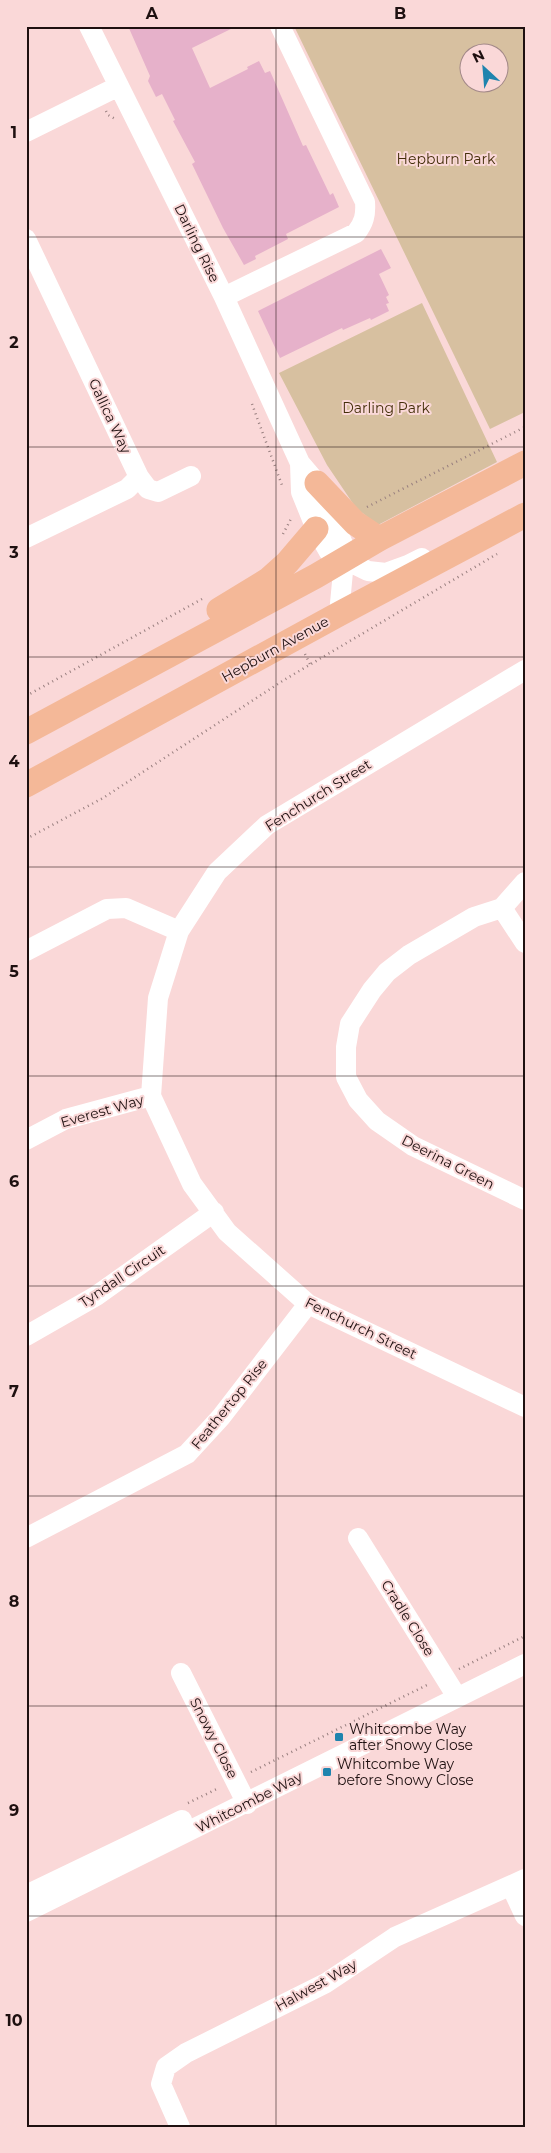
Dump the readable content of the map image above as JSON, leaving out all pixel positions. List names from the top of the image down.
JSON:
{
  "streets": {
    "main road": ["Hepburn Avenue"],
    "street": [
      "Darling Rise",
      "Gallica Way",
      "Fenchurch Street",
      "Everest Way",
      "Deerina Green",
      "Tyndall Circuit",
      "Feathertop Rise",
      "Cradle Close",
      "Snowy Close",
      "Whitcombe Way",
      "Halwest Way"
    ]
  },
  "crossings": [
    ["Darling Rise", "Hepburn Avenue"],
    ["Fenchurch Street", "Everest Way"],
    ["Fenchurch Street", "Tyndall Circuit"],
    ["Fenchurch Street", "Feathertop Rise"],
    ["Cradle Close", "Whitcombe Way"],
    ["Snowy Close", "Whitcombe Way"]
  ],
  "parks": ["Hepburn Park", "Darling Park"],
  "places": {
    "transit": ["Whitcombe Way after Snowy Close", "Whitcombe Way before Snowy Close"]
  },
  "north": "top left",
  "grid": {
    "columns": ["A", "B"],
    "rows": [
      "1",
      "2",
      "3",
      "4",
      "5",
      "6",
      "7",
      "8",
      "9",
      "10"
    ]
  }
}
